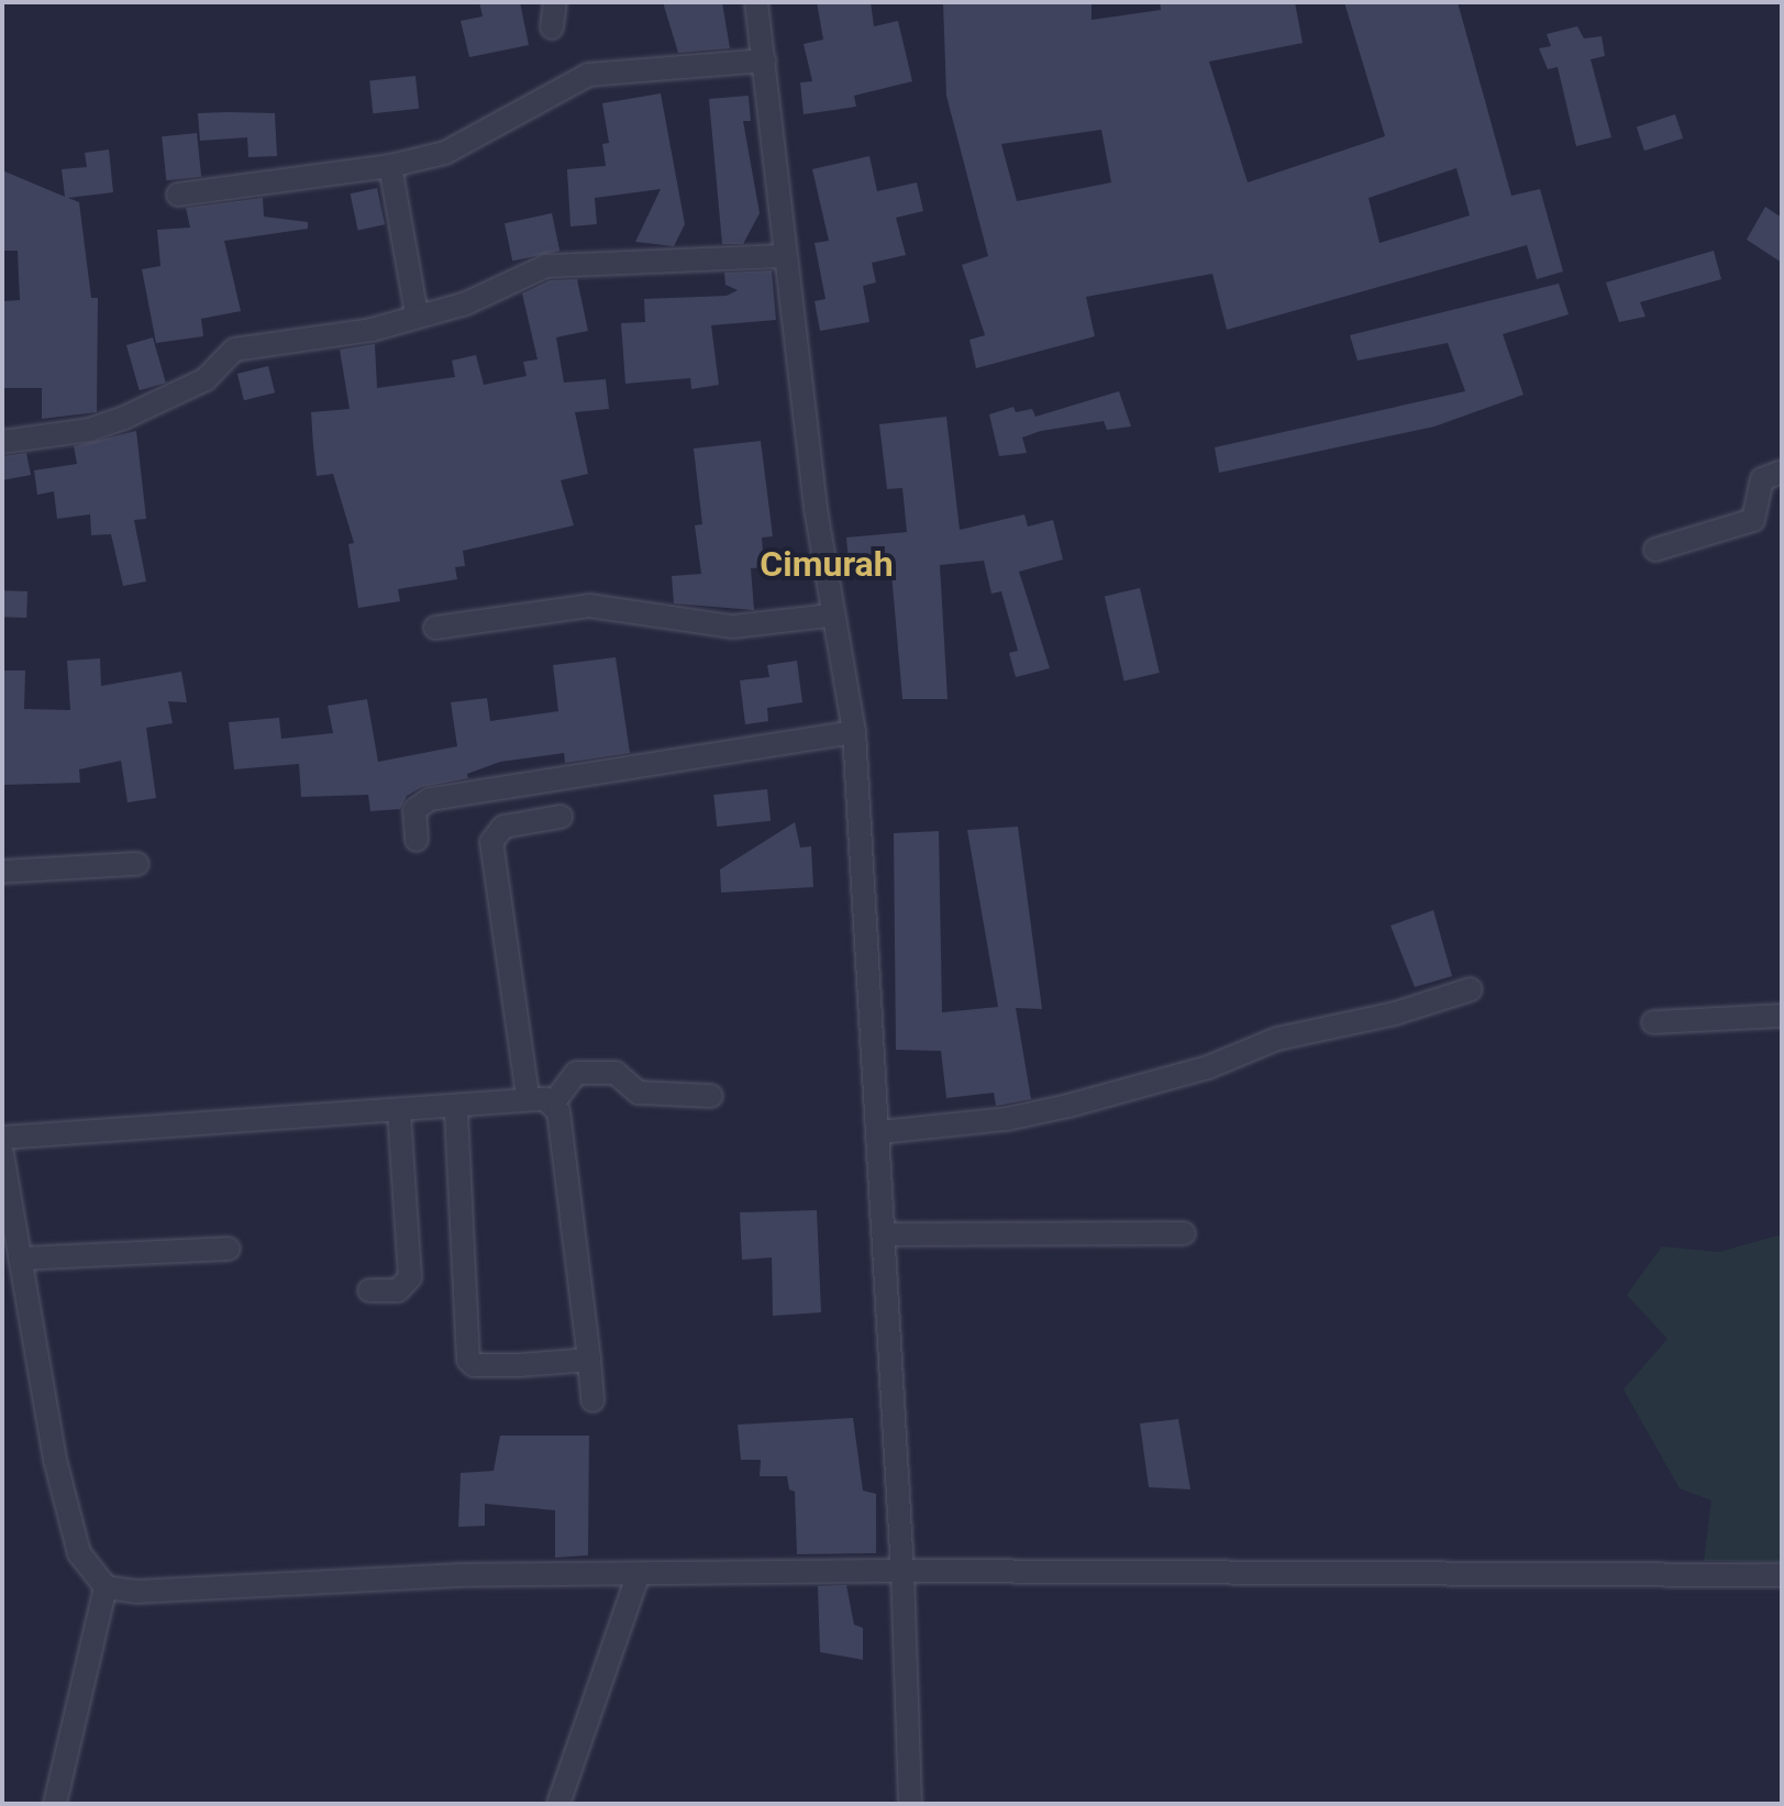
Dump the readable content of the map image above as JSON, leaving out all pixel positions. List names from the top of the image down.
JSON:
{
  "districts": ["Cimurah"]
}
